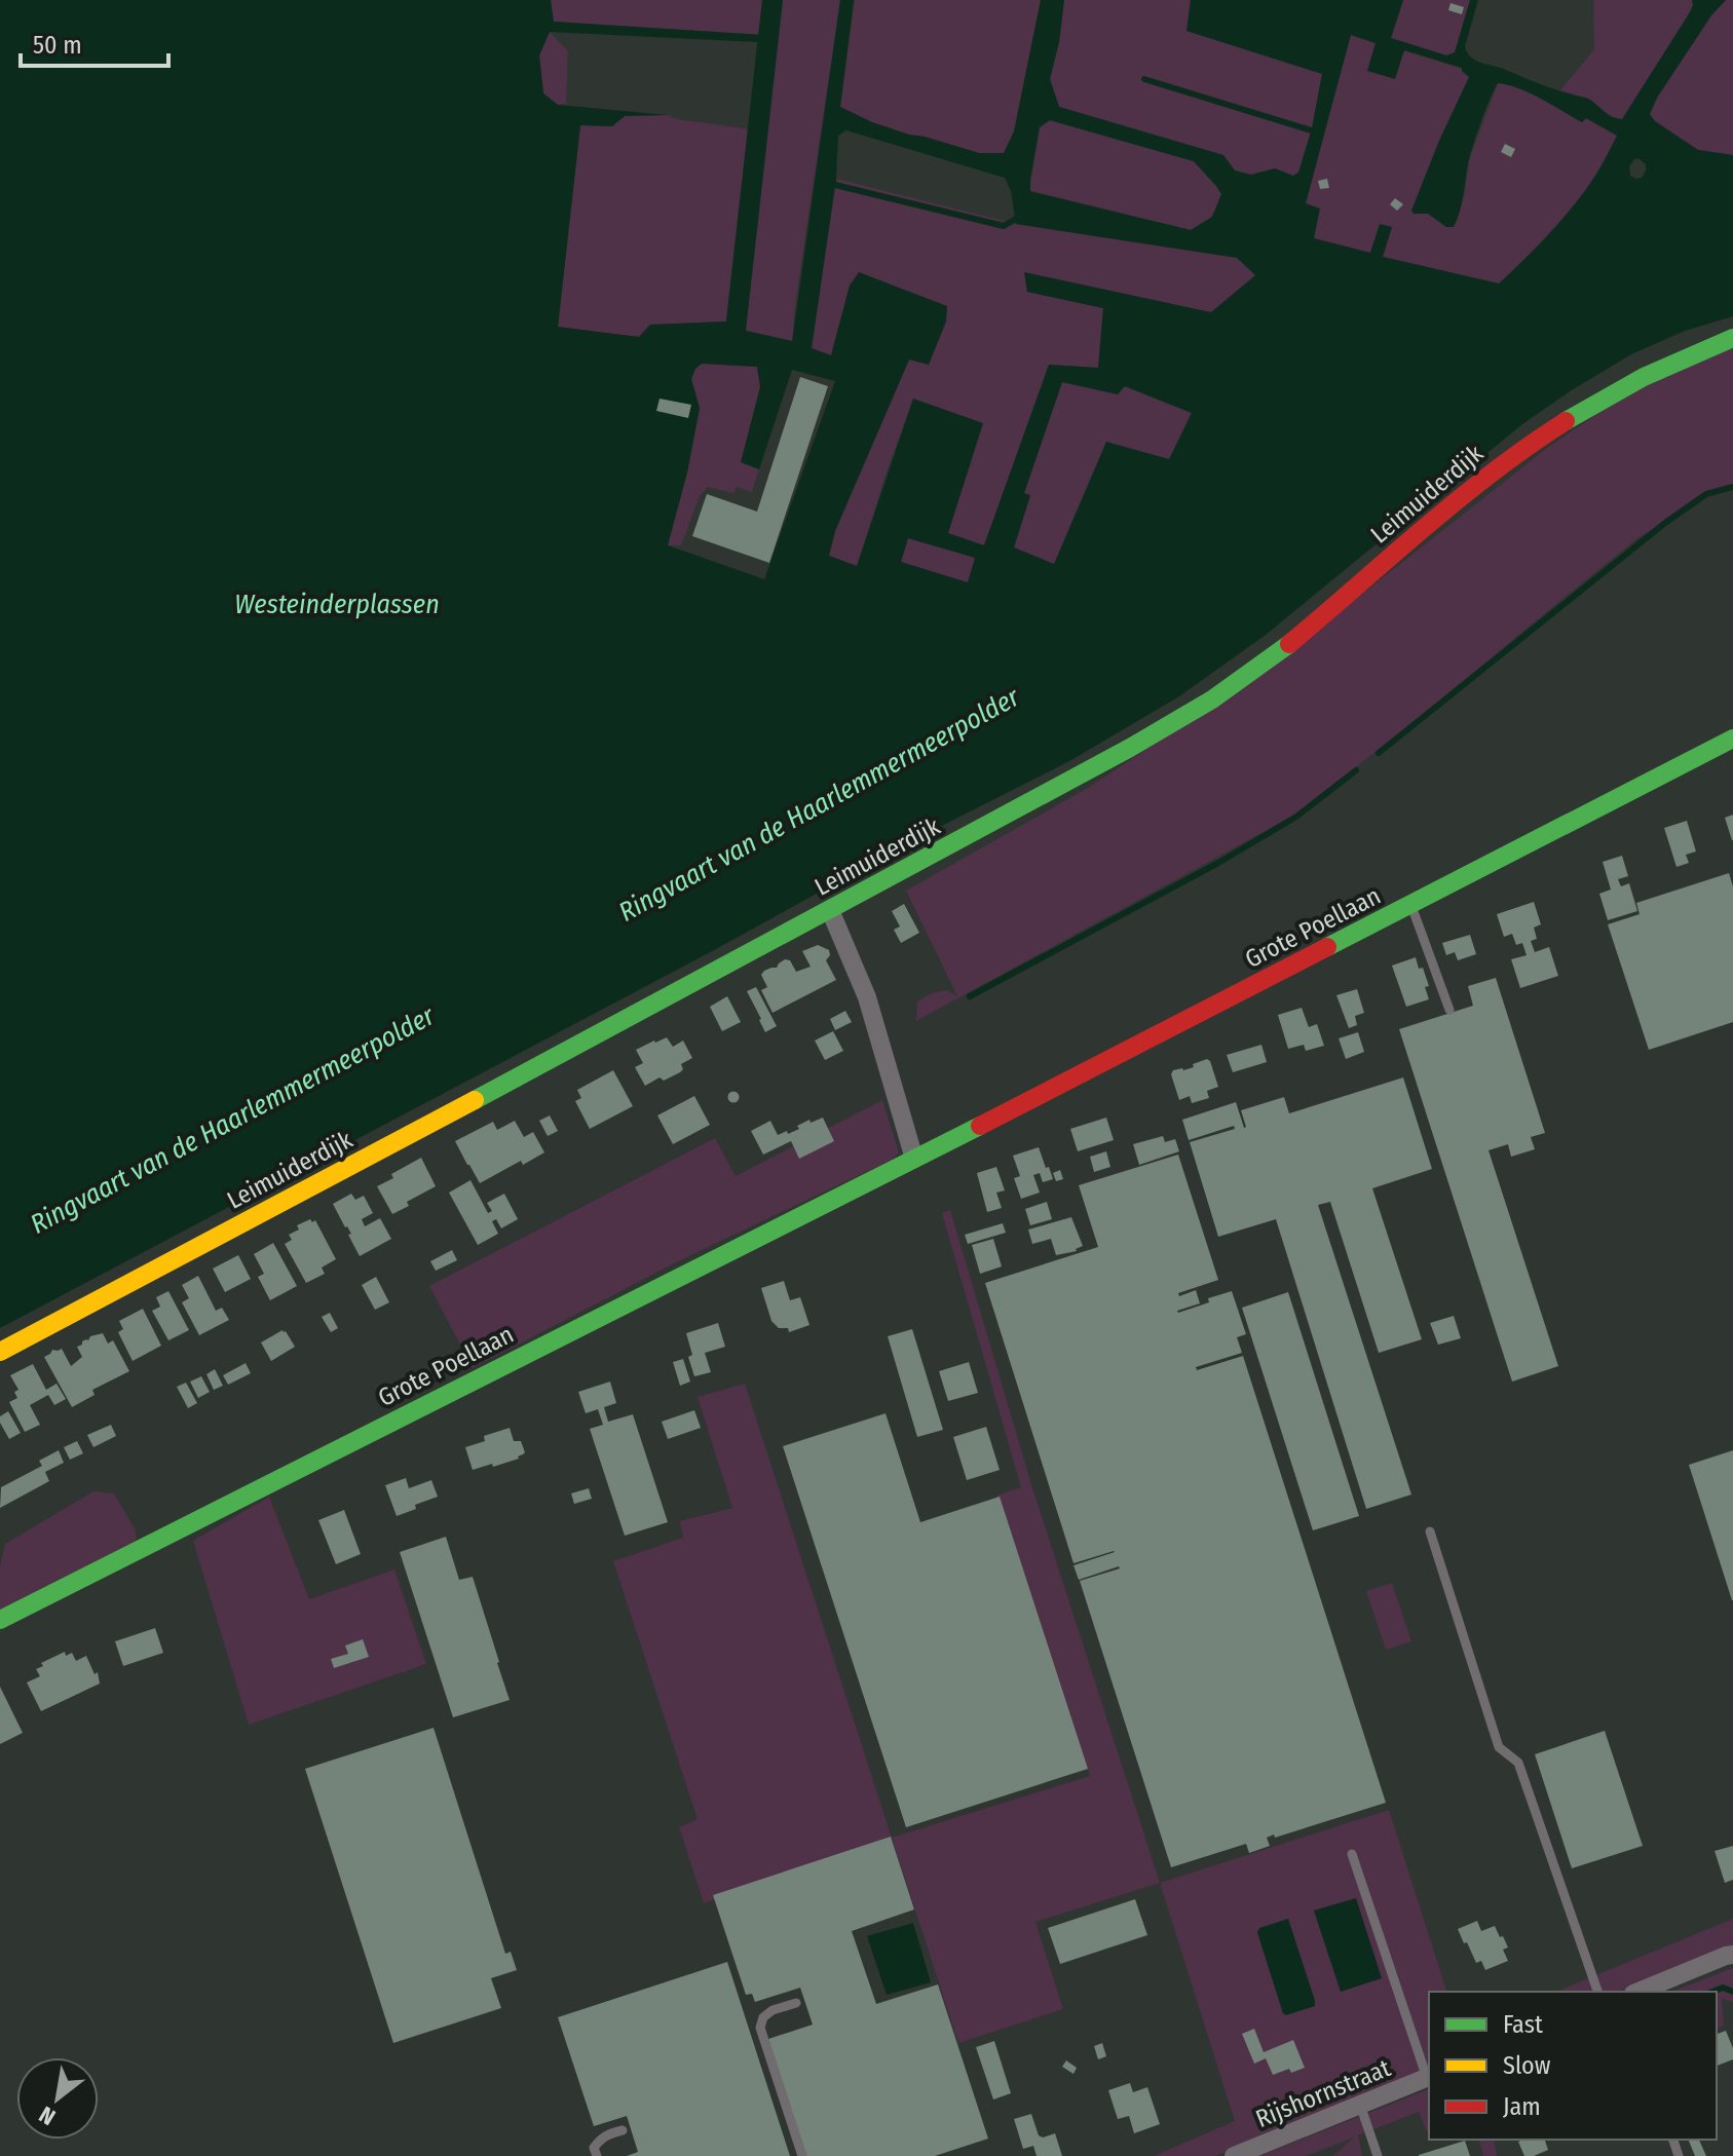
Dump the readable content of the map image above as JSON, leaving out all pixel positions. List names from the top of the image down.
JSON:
{
  "streets": {
    "street": ["Leimuiderdijk", "Grote Poellaan", "Rijshornstraat"]
  },
  "water": ["Westeinderplassen", "Ringvaart van de Haarlemmermeerpolder"],
  "legend": ["Fast", "Slow", "Jam"],
  "scale_bar": "50 m",
  "north": "bottom left"
}
